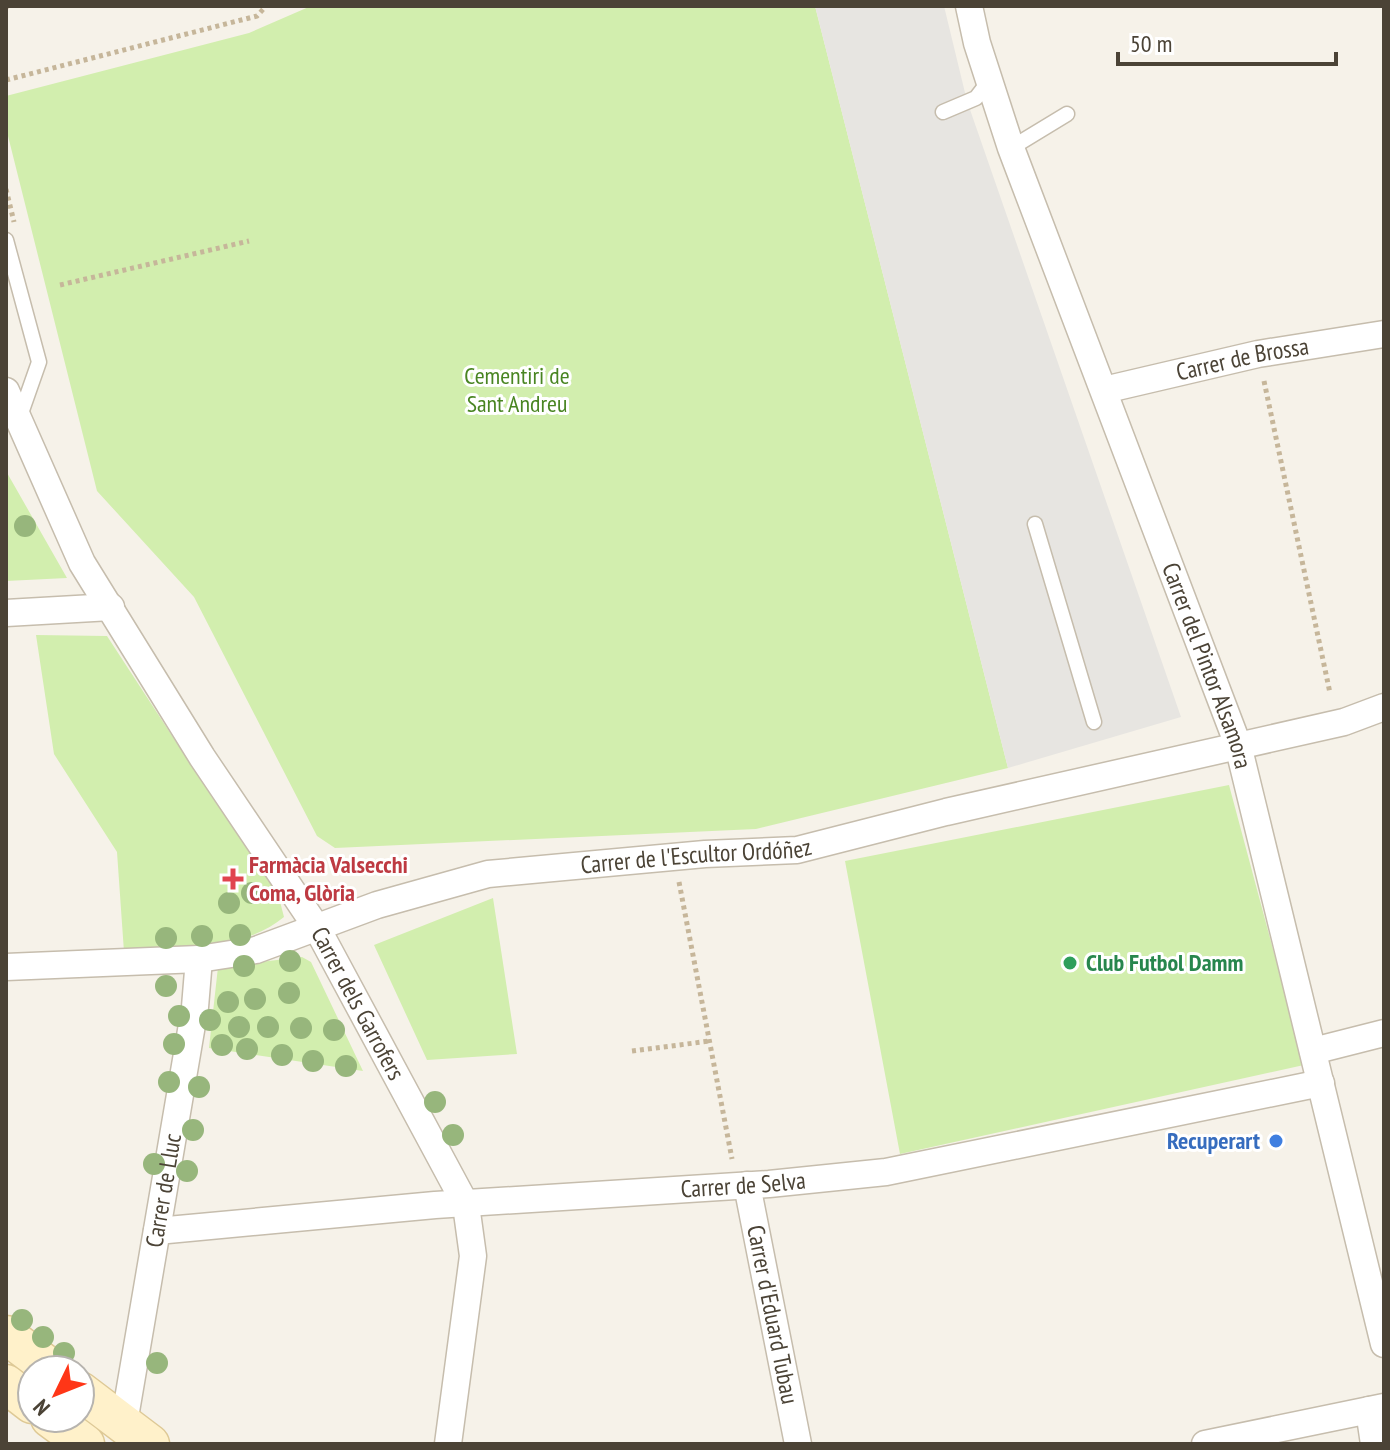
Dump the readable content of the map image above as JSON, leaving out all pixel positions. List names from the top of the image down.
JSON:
{
  "streets": {
    "street": [
      "Carrer de Brossa",
      "Carrer del Pintor Alsamora",
      "Carrer de l'Escultor Ordóñez",
      "Carrer dels Garrofers",
      "Carrer de Selva",
      "Carrer de Lluc",
      "Carrer d'Eduard Tubau"
    ]
  },
  "crossings": [
    ["Carrer de Brossa", "Carrer del Pintor Alsamora"],
    ["Carrer del Pintor Alsamora", "Carrer de l'Escultor Ordóñez"],
    ["Carrer del Pintor Alsamora", "Carrer de Selva"],
    ["Carrer de l'Escultor Ordóñez", "Carrer dels Garrofers"],
    ["Carrer de l'Escultor Ordóñez", "Carrer de Lluc"],
    ["Carrer dels Garrofers", "Carrer de Selva"],
    ["Carrer de Selva", "Carrer de Lluc"],
    ["Carrer de Selva", "Carrer d'Eduard Tubau"]
  ],
  "parks": ["Cementiri de Sant Andreu"],
  "places": {
    "health": ["Farmàcia Valsecchi Coma, Glòria"],
    "other": ["Club Futbol Damm", "Recuperart"]
  },
  "scale_bar": "50 m",
  "north": "bottom left"
}
